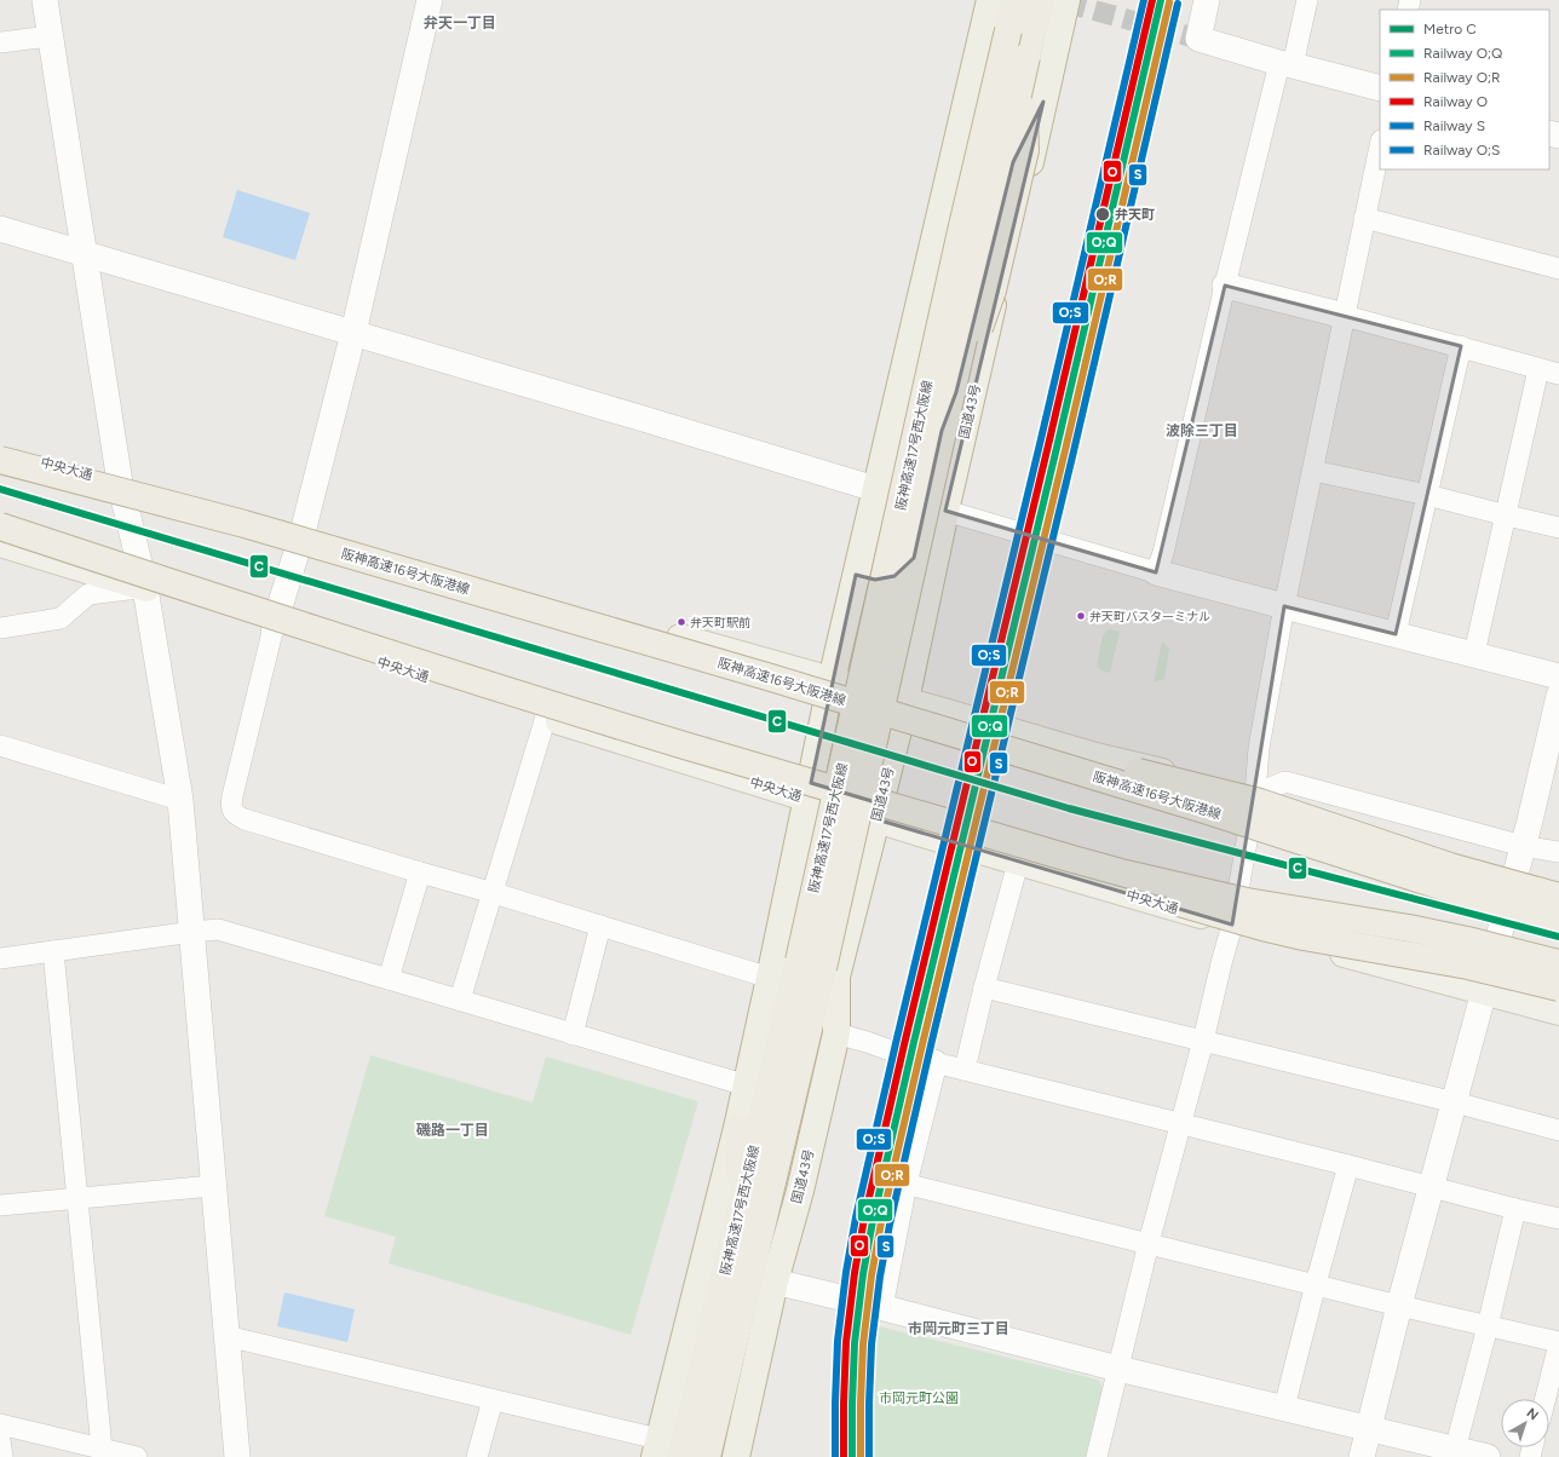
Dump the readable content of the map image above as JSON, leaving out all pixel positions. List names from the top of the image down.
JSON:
{
  "streets": {
    "highway": ["国道43号", "阪神高速17号西大阪線", "阪神高速16号大阪港線"],
    "main road": ["中央大通"]
  },
  "crossings": [
    ["国道43号", "中央大通"]
  ],
  "districts": [
    "弁天一丁目",
    "波除三丁目",
    "磯路一丁目",
    "市岡元町三丁目"
  ],
  "parks": ["市岡元町公園"],
  "places": ["弁天町", "弁天町バスターミナル", "弁天町駅前"],
  "lines": [
    "rail line O;Q",
    "rail line O",
    "rail line O;S",
    "rail line O;R",
    "rail line S",
    "metro line C"
  ],
  "legend": [
    "Metro C",
    "Railway O;Q",
    "Railway O;R",
    "Railway O",
    "Railway S",
    "Railway O;S"
  ],
  "north": "top right"
}
